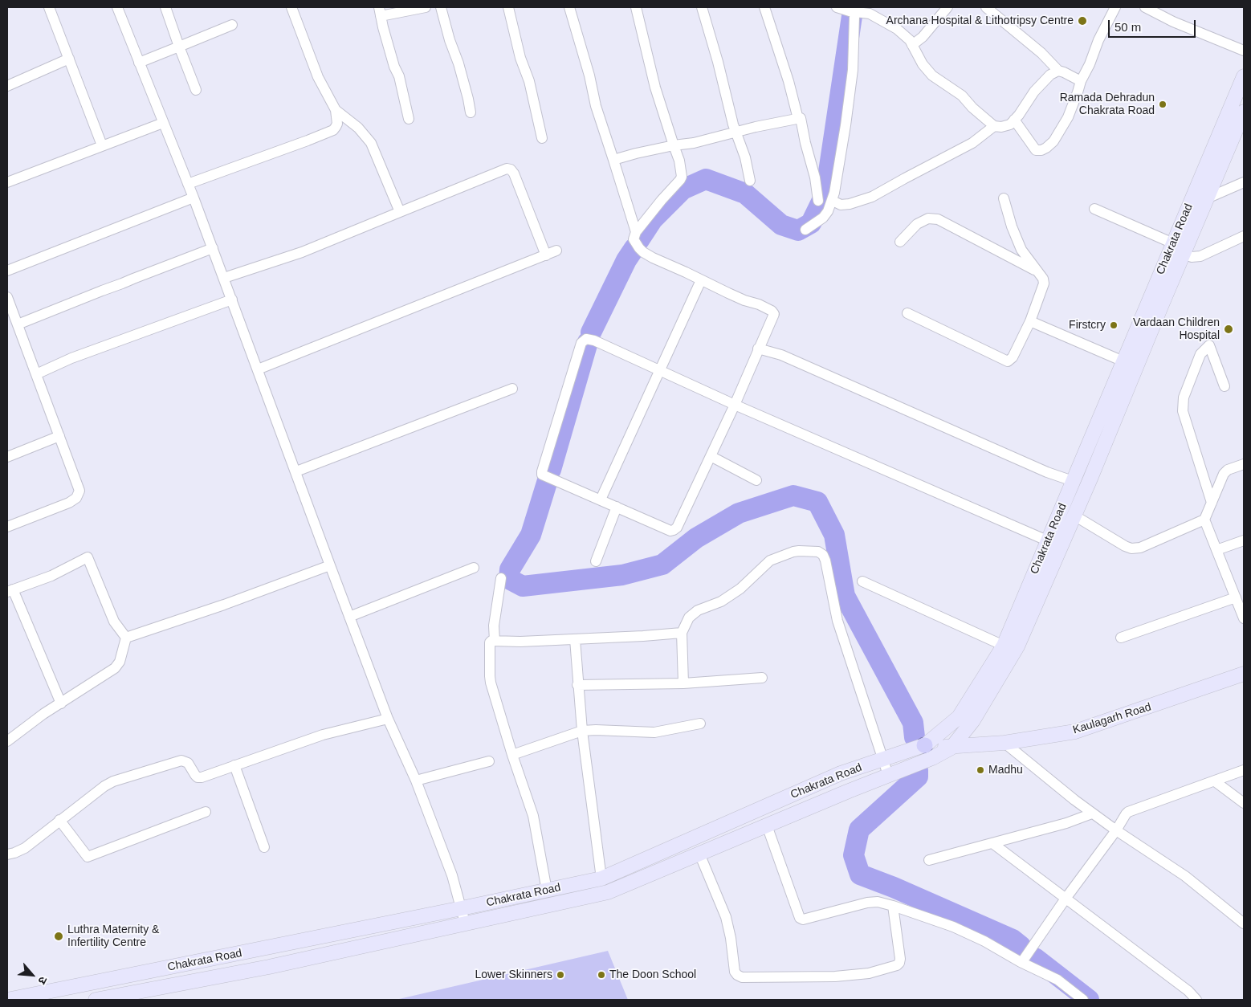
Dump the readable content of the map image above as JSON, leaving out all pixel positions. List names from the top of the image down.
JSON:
{
  "streets": {
    "main road": ["Chakrata Road", "Kaulagarh Road"]
  },
  "crossings": [
    ["Chakrata Road", "Kaulagarh Road"]
  ],
  "places": [
    "Archana Hospital & Lithotripsy Centre",
    "Ramada Dehradun Chakrata Road",
    "Firstcry",
    "Vardaan Children Hospital",
    "Madhu",
    "Luthra Maternity & Infertility Centre",
    "Lower Skinners",
    "The Doon School"
  ],
  "scale_bar": "50 m",
  "north": "bottom right"
}
